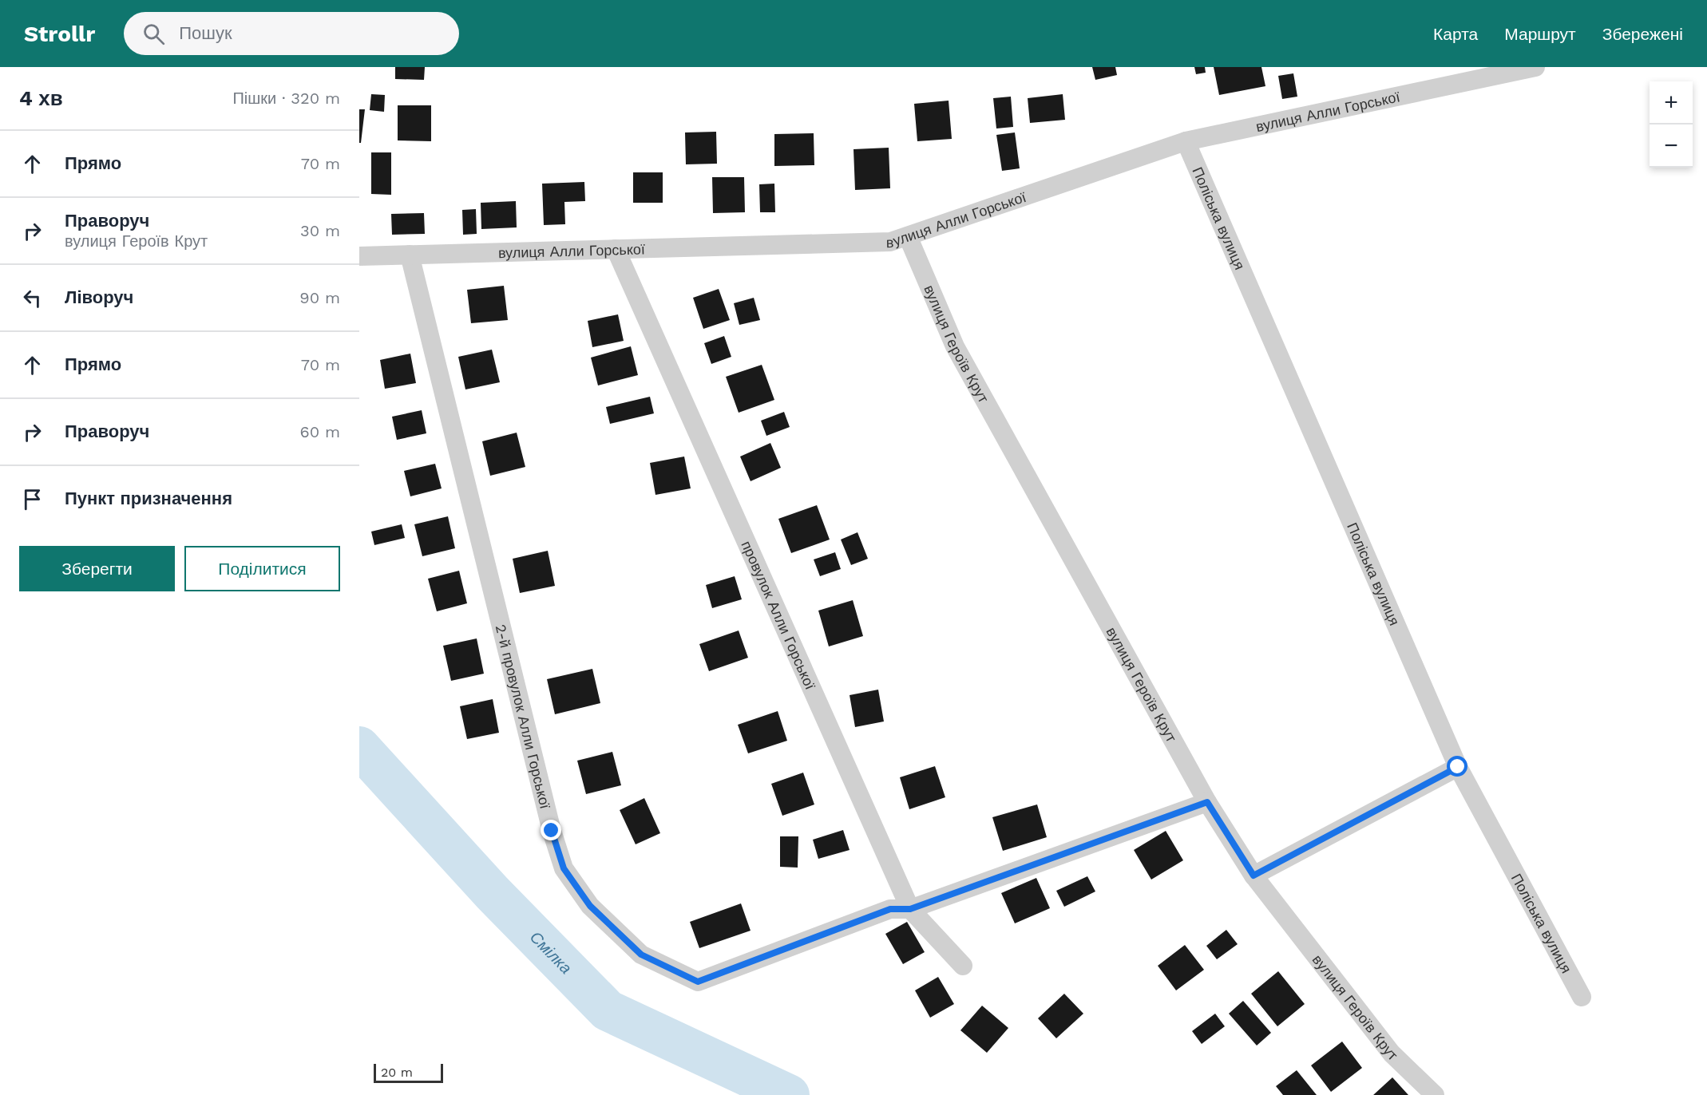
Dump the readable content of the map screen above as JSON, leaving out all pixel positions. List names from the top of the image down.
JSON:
{
  "streets": {
    "street": [
      "вулиця Алли Горської",
      "Поліська вулиця",
      "вулиця Героїв Крут",
      "провулок Алли Горської",
      "2-й провулок Алли Горської"
    ]
  },
  "crossings": [
    ["вулиця Алли Горської", "Поліська вулиця"],
    ["вулиця Алли Горської", "вулиця Героїв Крут"],
    ["вулиця Алли Горської", "провулок Алли Горської"],
    ["вулиця Алли Горської", "2-й провулок Алли Горської"],
    ["вулиця Героїв Крут", "2-й провулок Алли Горської"],
    ["провулок Алли Горської", "2-й провулок Алли Горської"]
  ],
  "water": ["Смілка"],
  "scale_bar": "20 m",
  "page": {
    "header": "Strollr",
    "search": "Пошук",
    "nav": ["Карта", "Маршрут", "Збережені"],
    "heading": ["4 хв", "Пішки · 320 m"],
    "map_buttons": ["+", "−"],
    "list": [
      ["Прямо", "70 m"],
      ["Праворуч", "вулиця Героїв Крут", "30 m"],
      ["Ліворуч", "90 m"],
      ["Прямо", "70 m"],
      ["Праворуч", "60 m"],
      "Пункт призначення"
    ],
    "buttons": ["Зберегти", "Поділитися"],
    "scale": "20 m"
  }
}
